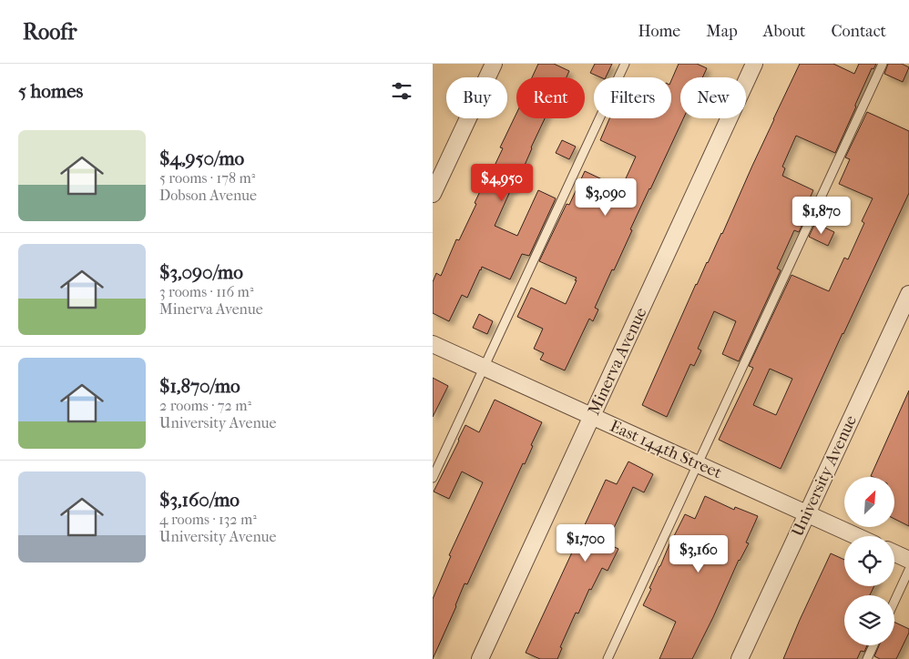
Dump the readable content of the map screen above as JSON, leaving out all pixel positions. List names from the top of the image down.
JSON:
{
  "streets": {
    "street": ["Minerva Avenue", "East 144th Street", "University Avenue"]
  },
  "crossings": [
    ["Minerva Avenue", "East 144th Street"],
    ["East 144th Street", "University Avenue"]
  ],
  "north": "top right",
  "page": {
    "header": "Roofr",
    "nav": [
      "Home",
      "Map",
      "About",
      "Contact"
    ],
    "heading": "5 homes",
    "chip": [
      "Buy",
      "Rent",
      "Filters",
      "New"
    ],
    "list": [
      {
        "name": "$4,950/mo",
        "note": "5 rooms · 178 m² · Dobson Avenue"
      },
      {
        "name": "$3,090/mo",
        "note": "3 rooms · 116 m² · Minerva Avenue"
      },
      {
        "name": "$1,870/mo",
        "note": "2 rooms · 72 m² · University Avenue"
      },
      {
        "name": "$3,160/mo",
        "note": "4 rooms · 132 m² · University Avenue"
      }
    ],
    "price": [
      "$4,950",
      "$3,090",
      "$1,870",
      "$1,700",
      "$3,160"
    ]
  }
}
